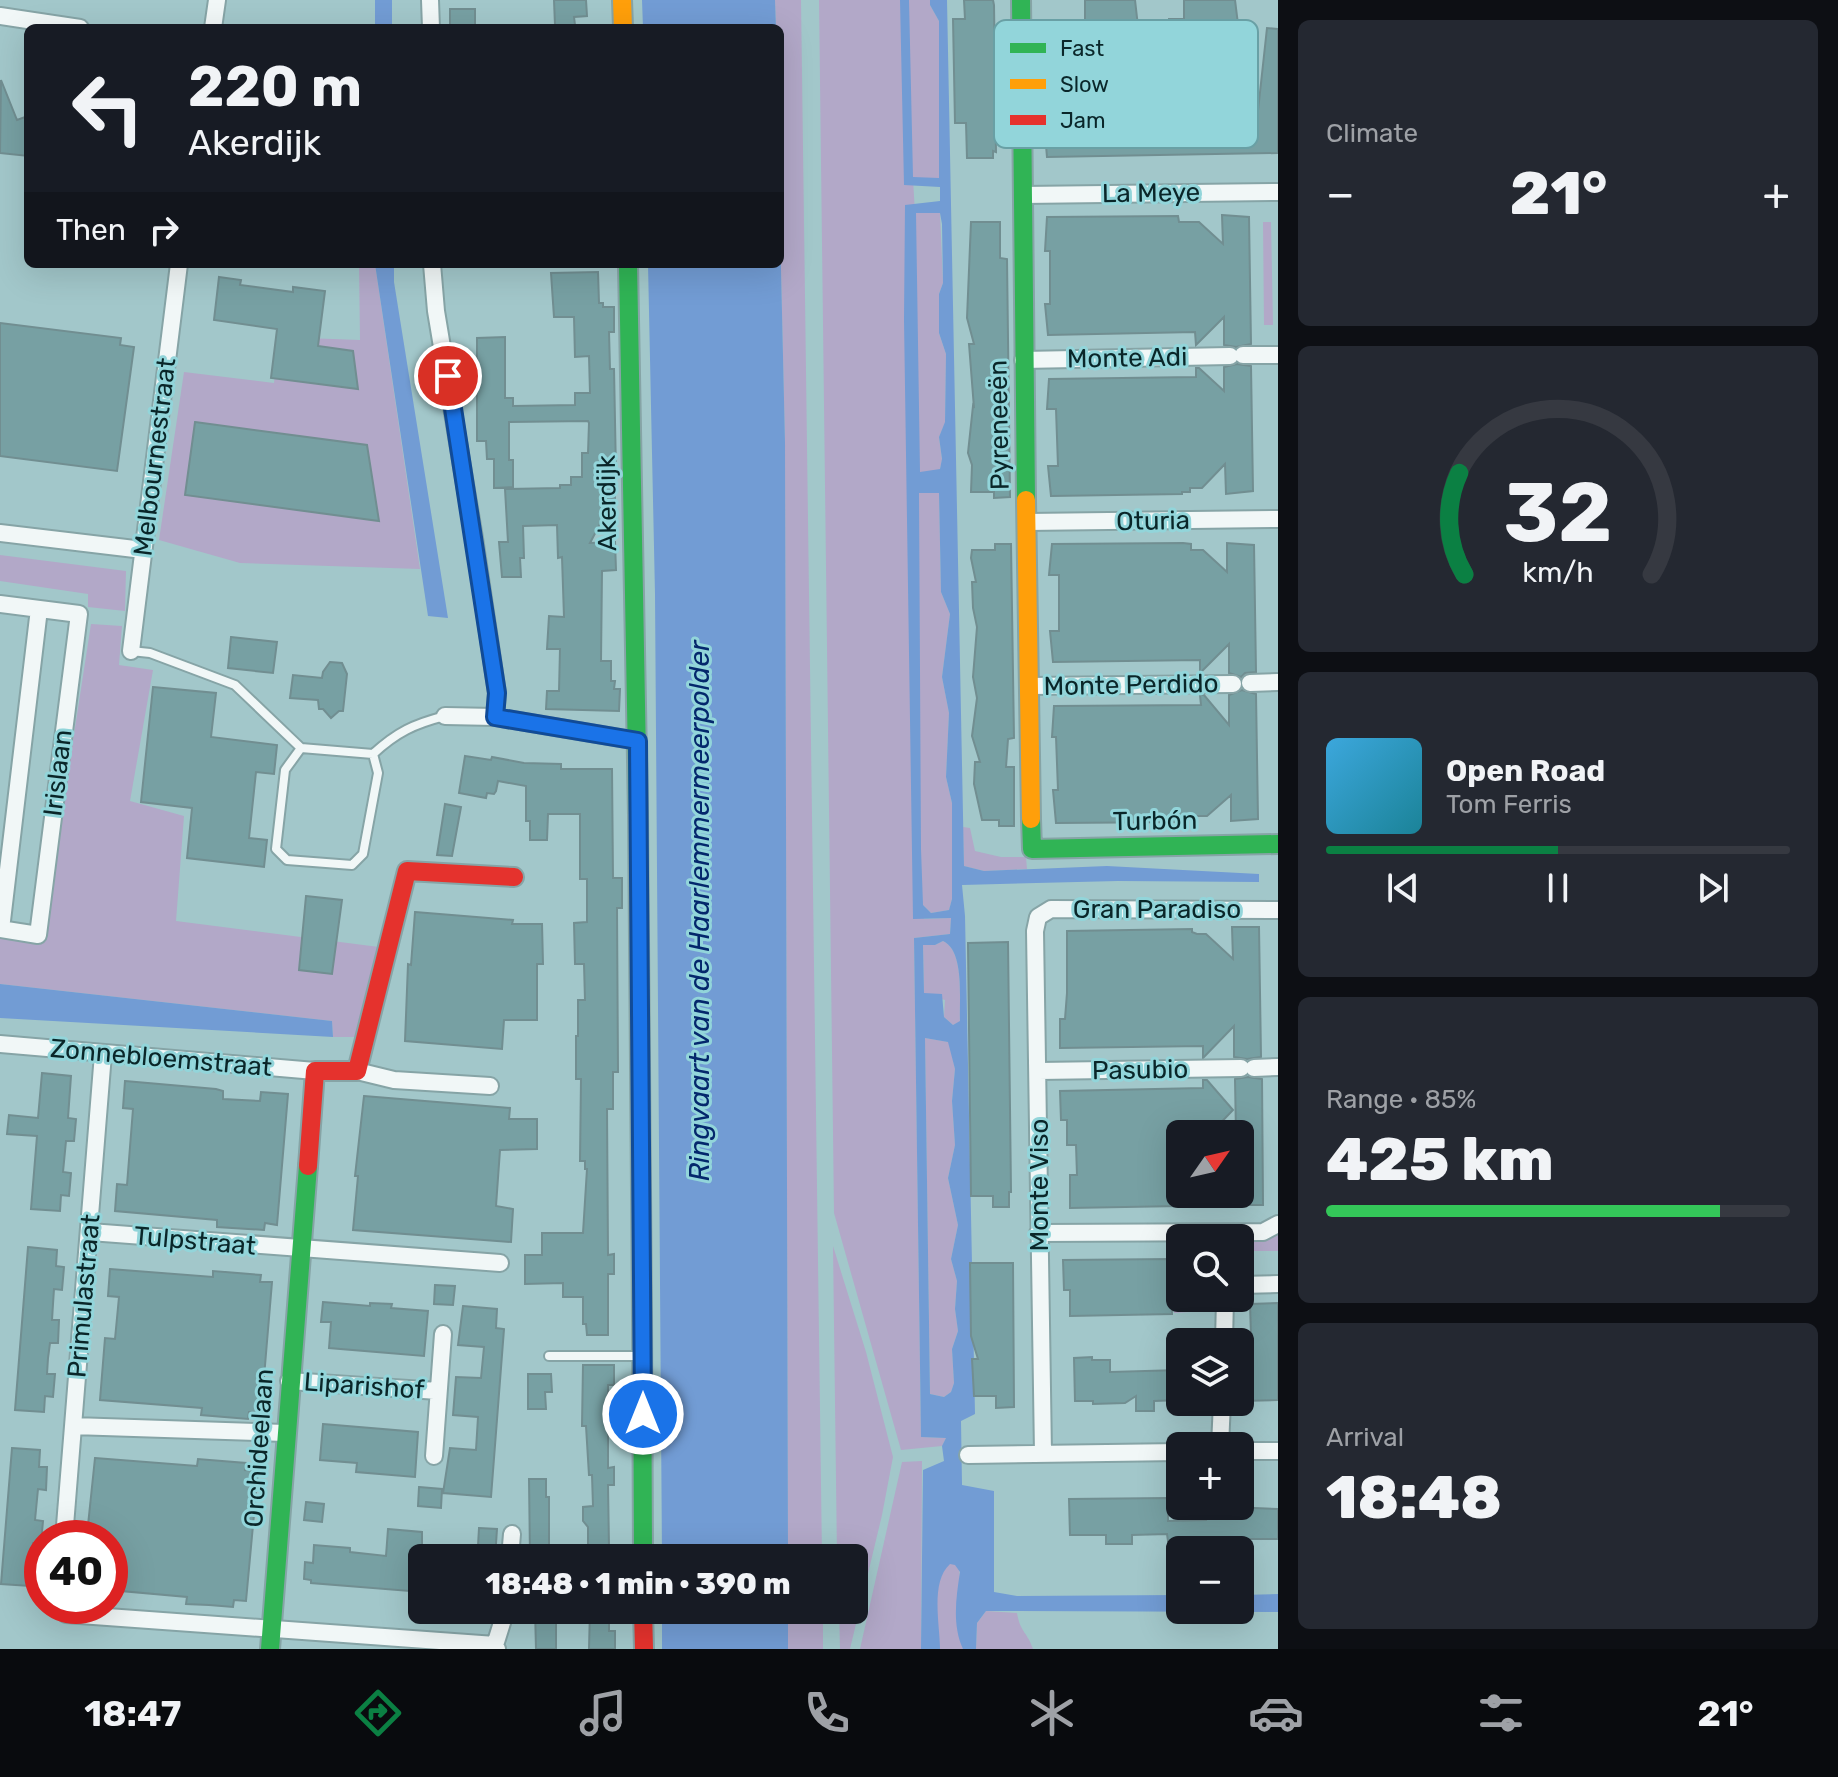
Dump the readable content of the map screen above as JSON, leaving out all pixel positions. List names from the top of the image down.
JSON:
{
  "streets": {
    "street": [
      "La Meye",
      "Monte Adi",
      "Pyreneeën",
      "Melbournestraat",
      "Akerdijk",
      "Oturia",
      "Monte Perdido",
      "Irislaan",
      "Turbón",
      "Gran Paradiso",
      "Zonnebloemstraat",
      "Pasubio",
      "Monte Viso",
      "Tulpstraat",
      "Primulastraat",
      "Liparishof",
      "Orchideelaan"
    ]
  },
  "crossings": [
    ["La Meye", "Pyreneeën"],
    ["Monte Adi", "Pyreneeën"],
    ["Pyreneeën", "Oturia"],
    ["Pyreneeën", "Monte Perdido"],
    ["Pyreneeën", "Turbón"],
    ["Gran Paradiso", "Monte Viso"],
    ["Zonnebloemstraat", "Primulastraat"],
    ["Zonnebloemstraat", "Orchideelaan"],
    ["Pasubio", "Monte Viso"],
    ["Tulpstraat", "Primulastraat"],
    ["Tulpstraat", "Orchideelaan"],
    ["Liparishof", "Orchideelaan"]
  ],
  "water": ["Ringvaart van de Haarlemmermeerpolder"],
  "legend": ["Fast", "Slow", "Jam"],
  "north": "top right",
  "page": {
    "tile": [
      "Climate",
      ["Range · 85%", "425 km"],
      ["Arrival", "18:48"]
    ],
    "turn": ["220 m", "Akerdijk"],
    "heat": ["−", "21°", "+"],
    "then": "Then",
    "song": ["Open Road", "Tom Ferris"],
    "map_buttons": ["+", "−"],
    "limit": "40",
    "trip": "18:48 · 1 min · 390 m",
    "tabs": ["18:47", "21°"],
    "gauge": ["32", "km/h"]
  }
}
